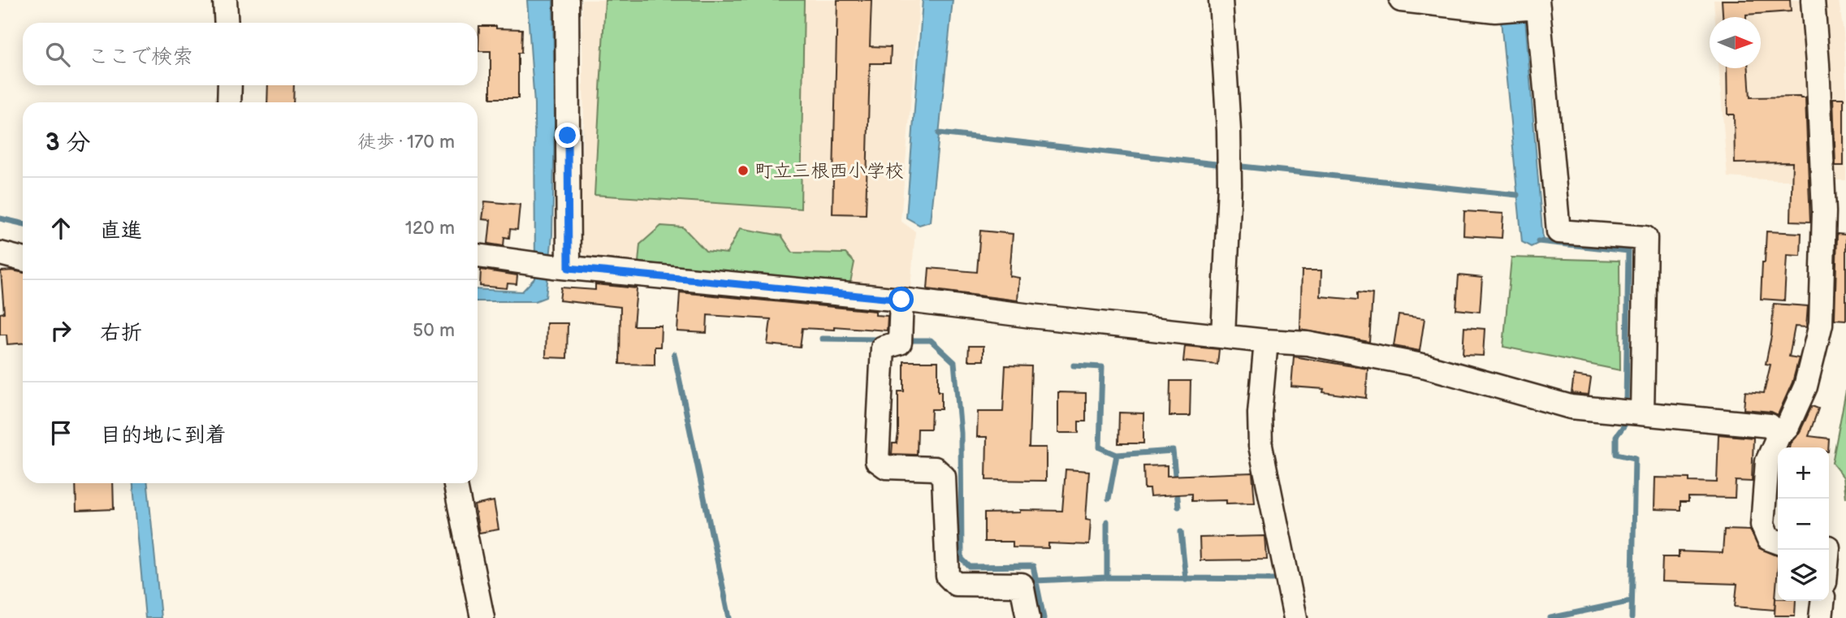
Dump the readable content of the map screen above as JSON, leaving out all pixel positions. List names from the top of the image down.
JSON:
{
  "places": ["町立三根西小学校"],
  "north": "right",
  "page": {
    "search": "ここで検索",
    "heading": ["3 分", "徒歩 · 170 m"],
    "list": [
      ["直進", "120 m"],
      ["右折", "50 m"],
      "目的地に到着"
    ],
    "map_buttons": ["+", "−"]
  }
}
